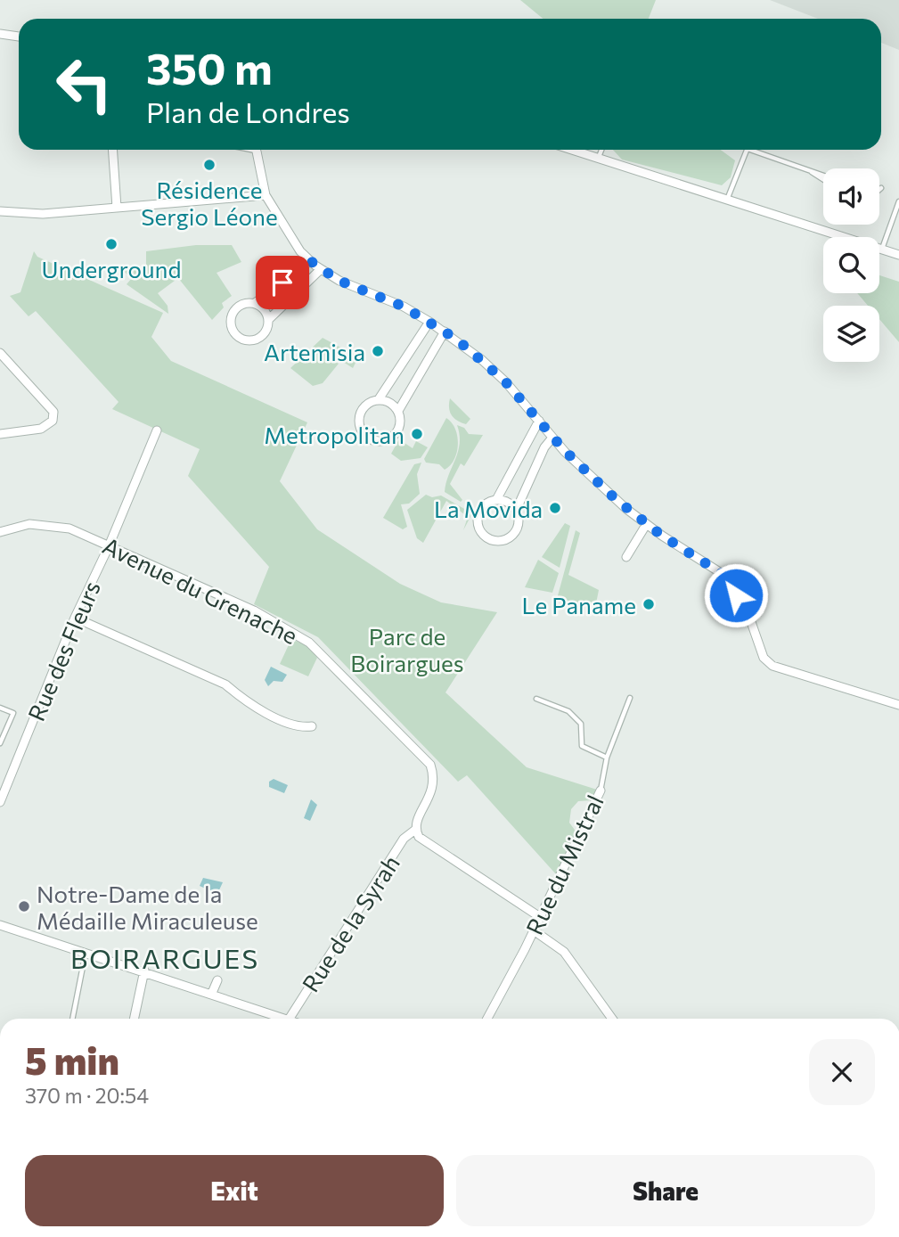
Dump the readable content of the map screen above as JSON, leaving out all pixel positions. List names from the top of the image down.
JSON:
{
  "streets": {
    "street": [
      "Avenue du Grenache",
      "Rue des Fleurs",
      "Rue du Mistral",
      "Rue de la Syrah"
    ]
  },
  "crossings": [
    ["Avenue du Grenache", "Rue des Fleurs"],
    ["Avenue du Grenache", "Rue de la Syrah"]
  ],
  "districts": ["BOIRARGUES"],
  "parks": ["Parc de Boirargues"],
  "places": [
    "Résidence Sergio Léone",
    "Underground",
    "Artemisia",
    "Metropolitan",
    "La Movida",
    "Le Paname",
    "Notre-Dame de la Médaille Miraculeuse"
  ],
  "page": {
    "turn": ["350 m", "Plan de Londres"],
    "heading": ["5 min", "370 m · 20:54"],
    "buttons": ["Exit", "Share"]
  }
}
